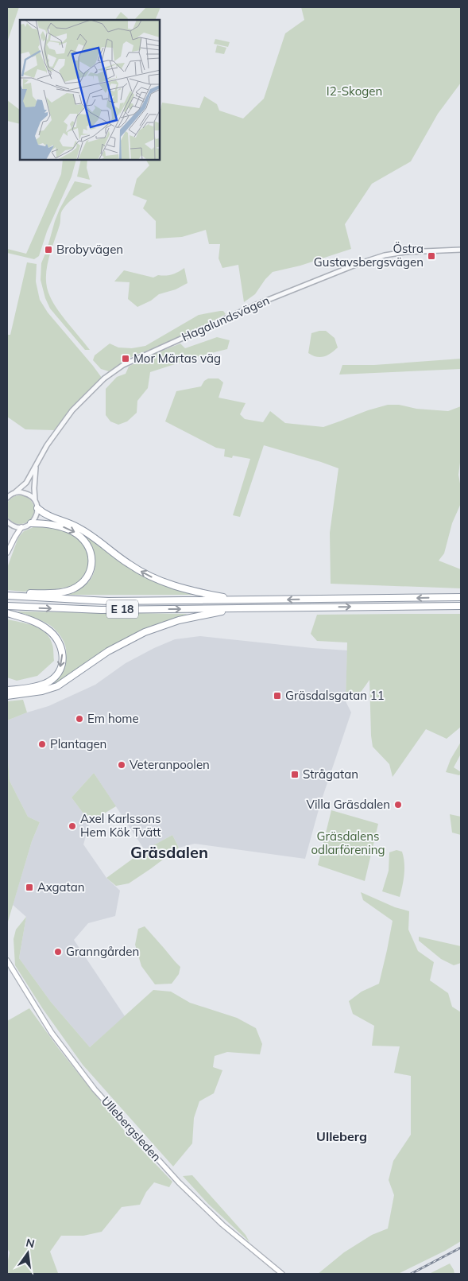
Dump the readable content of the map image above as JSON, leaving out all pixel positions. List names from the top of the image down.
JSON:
{
  "streets": {
    "highway": ["E 18"],
    "main road": ["Ullebergsleden"],
    "street": ["Hagalundsvägen"]
  },
  "districts": ["Gräsdalen", "Ulleberg"],
  "parks": ["I2-Skogen", "Gräsdalens odlarförening"],
  "places": {
    "transit": [
      "Brobyvägen",
      "Östra Gustavsbergsvägen",
      "Mor Märtas väg",
      "Gräsdalsgatan 11",
      "Strågatan",
      "Axgatan"
    ],
    "other": [
      "Em home",
      "Plantagen",
      "Veteranpoolen",
      "Villa Gräsdalen",
      "Axel Karlssons Hem Kök Tvätt",
      "Granngården"
    ]
  },
  "north": "top"
}
